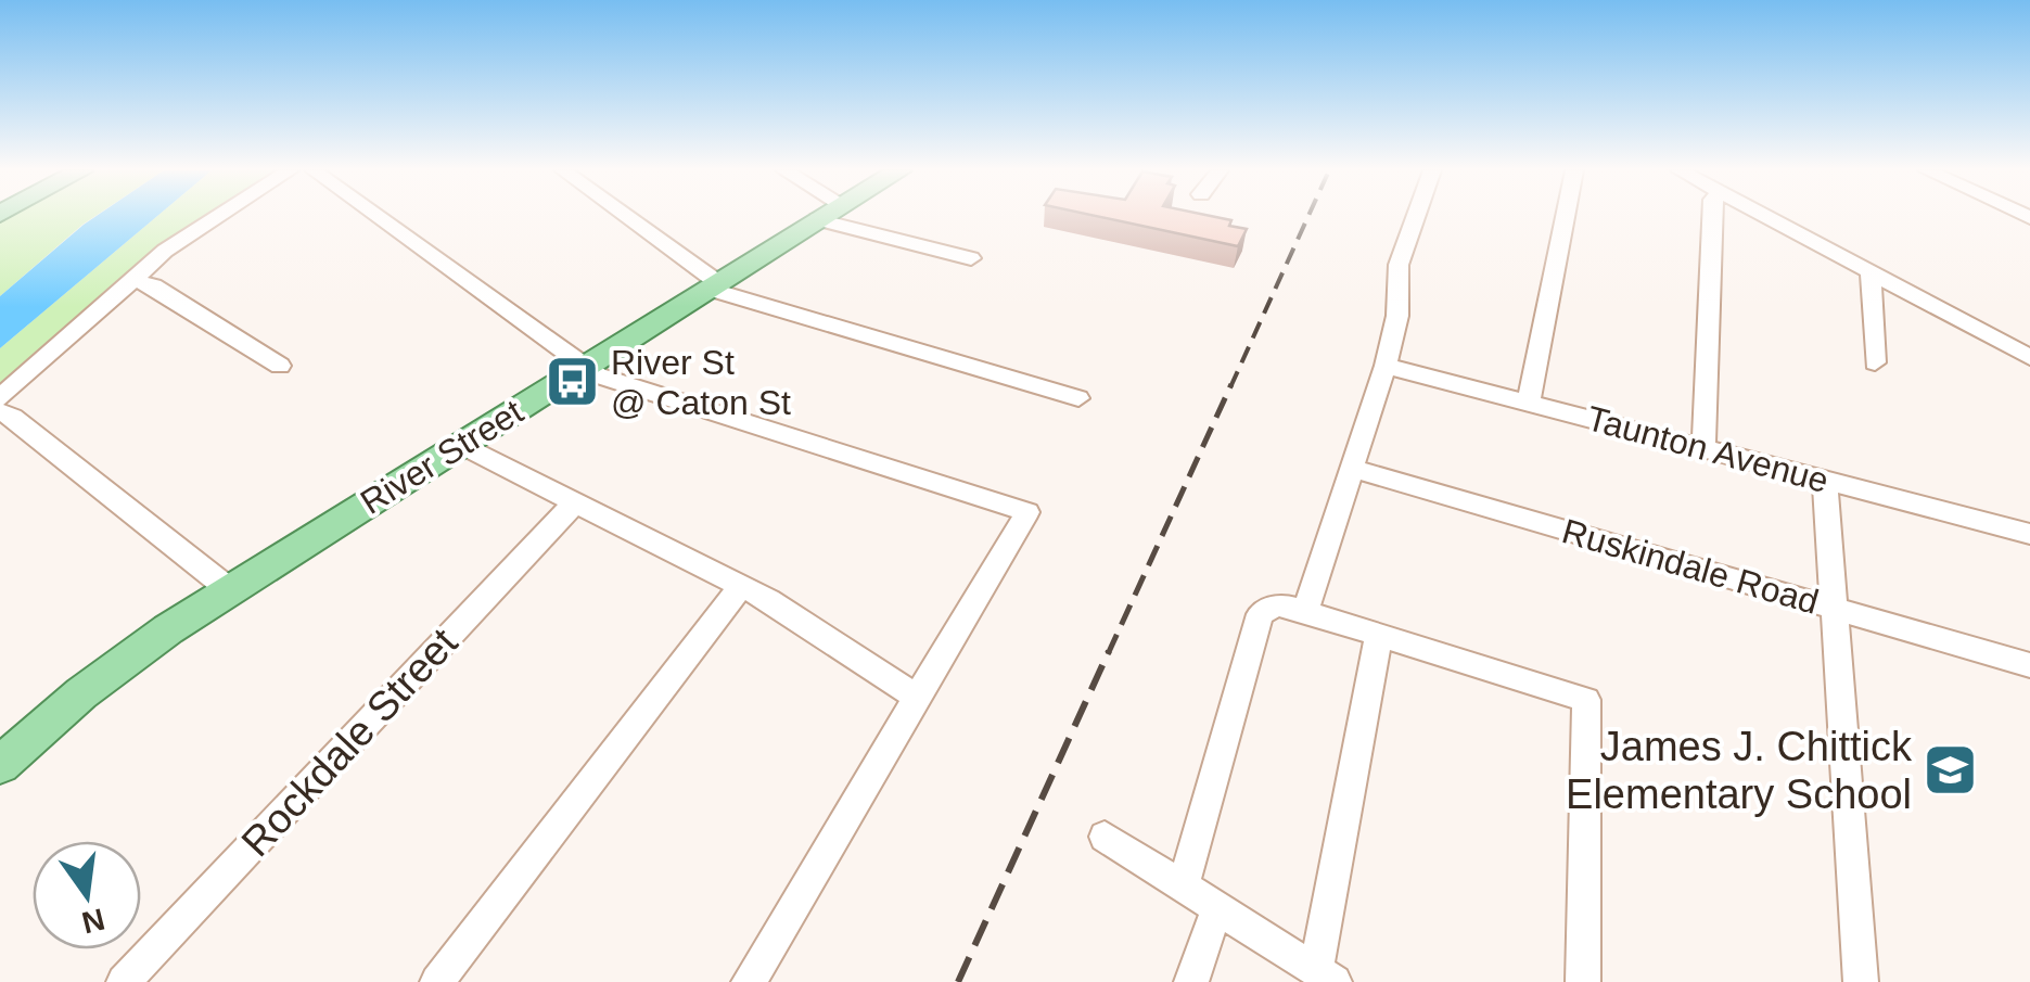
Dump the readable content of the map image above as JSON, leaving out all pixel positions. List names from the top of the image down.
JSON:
{
  "streets": {
    "main road": ["River Street"],
    "street": ["Taunton Avenue", "Ruskindale Road", "Rockdale Street"]
  },
  "places": {
    "bus stop": ["River St @ Caton St"],
    "school or university": ["James J. Chittick Elementary School"]
  },
  "north": "bottom"
}
